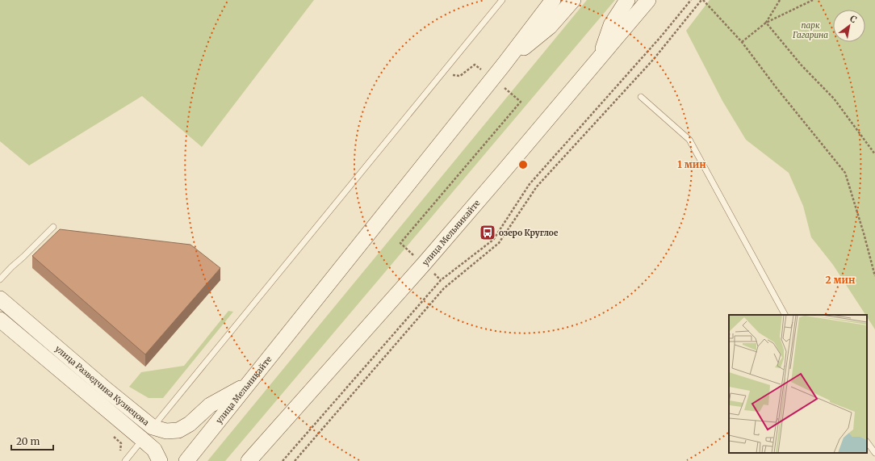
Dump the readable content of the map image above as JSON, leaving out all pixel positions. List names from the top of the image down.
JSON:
{
  "streets": {
    "main road": ["улица Мельникайте", "улица Разведчика Кузнецова"]
  },
  "crossings": [
    ["улица Мельникайте", "улица Разведчика Кузнецова"]
  ],
  "parks": ["парк Гагарина"],
  "places": {
    "bus stop": ["озеро Круглое"]
  },
  "scale_bar": "20 m",
  "north": "top right",
  "rings": ["1 мин", "2 мин"]
}
